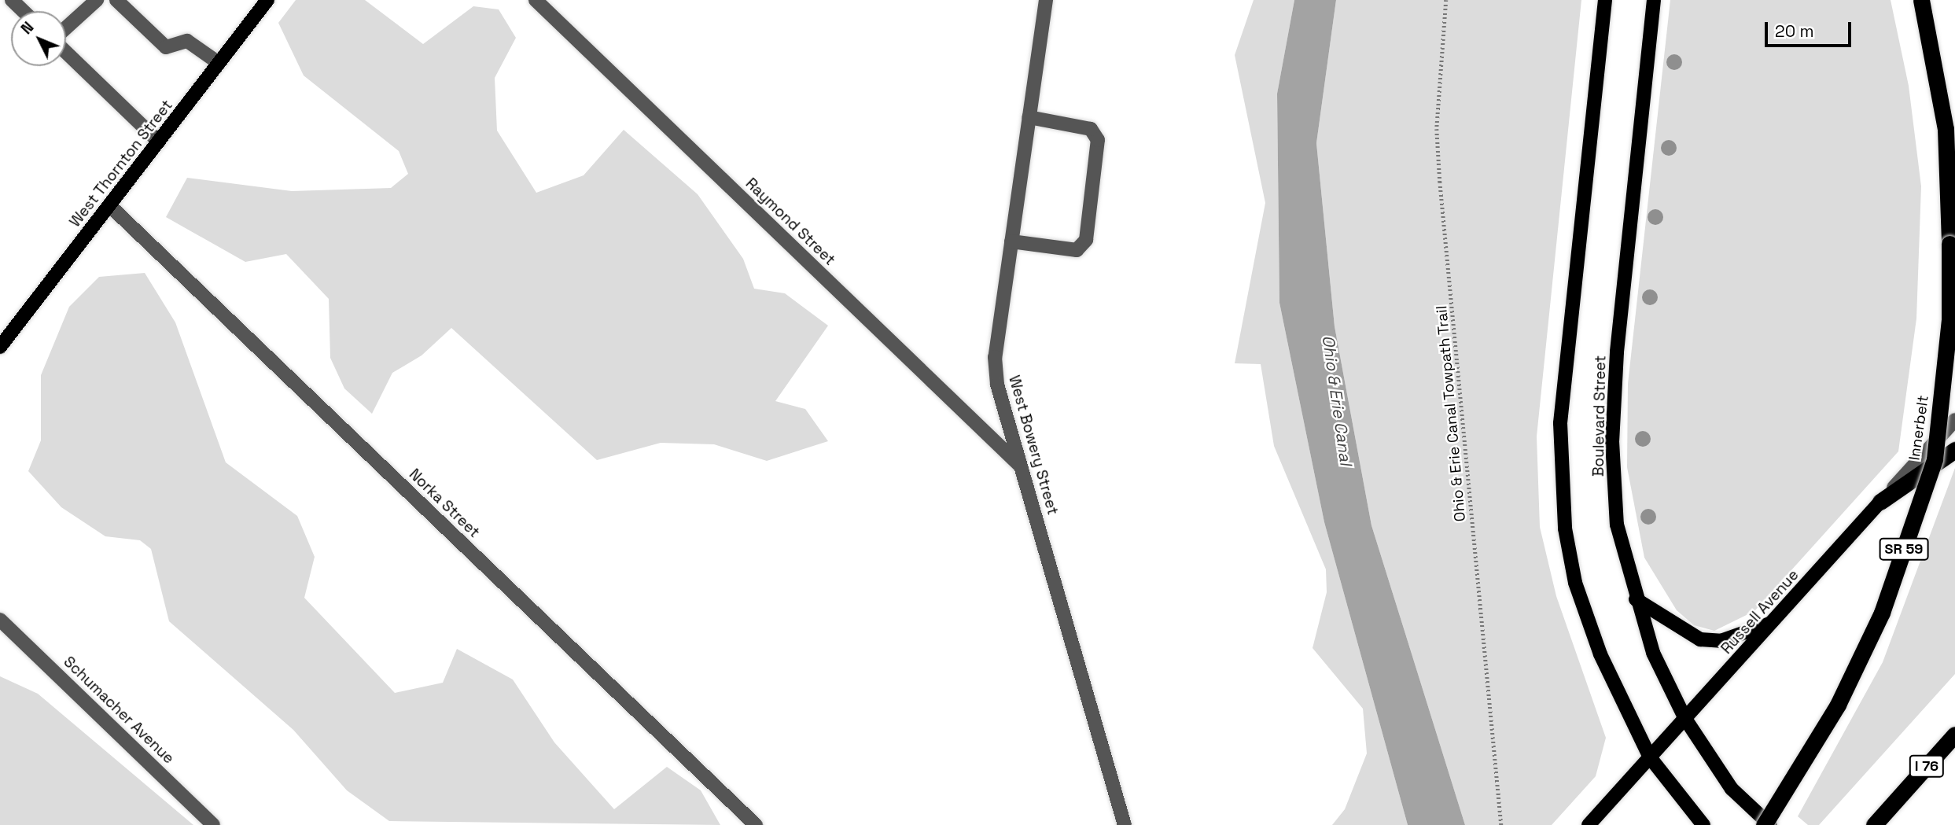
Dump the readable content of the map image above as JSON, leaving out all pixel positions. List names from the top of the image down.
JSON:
{
  "streets": {
    "highway": ["Innerbelt", "SR 59", "I 76"],
    "main road": ["West Thornton Street", "Boulevard Street", "Russell Avenue"],
    "street": [
      "Raymond Street",
      "West Bowery Street",
      "Norka Street",
      "Schumacher Avenue"
    ],
    "path": ["Ohio & Erie Canal Towpath Trail"]
  },
  "crossings": [
    ["West Thornton Street", "Norka Street"],
    ["Raymond Street", "West Bowery Street"],
    ["Boulevard Street", "Russell Avenue"]
  ],
  "water": ["Ohio & Erie Canal"],
  "scale_bar": "20 m",
  "north": "top left"
}
